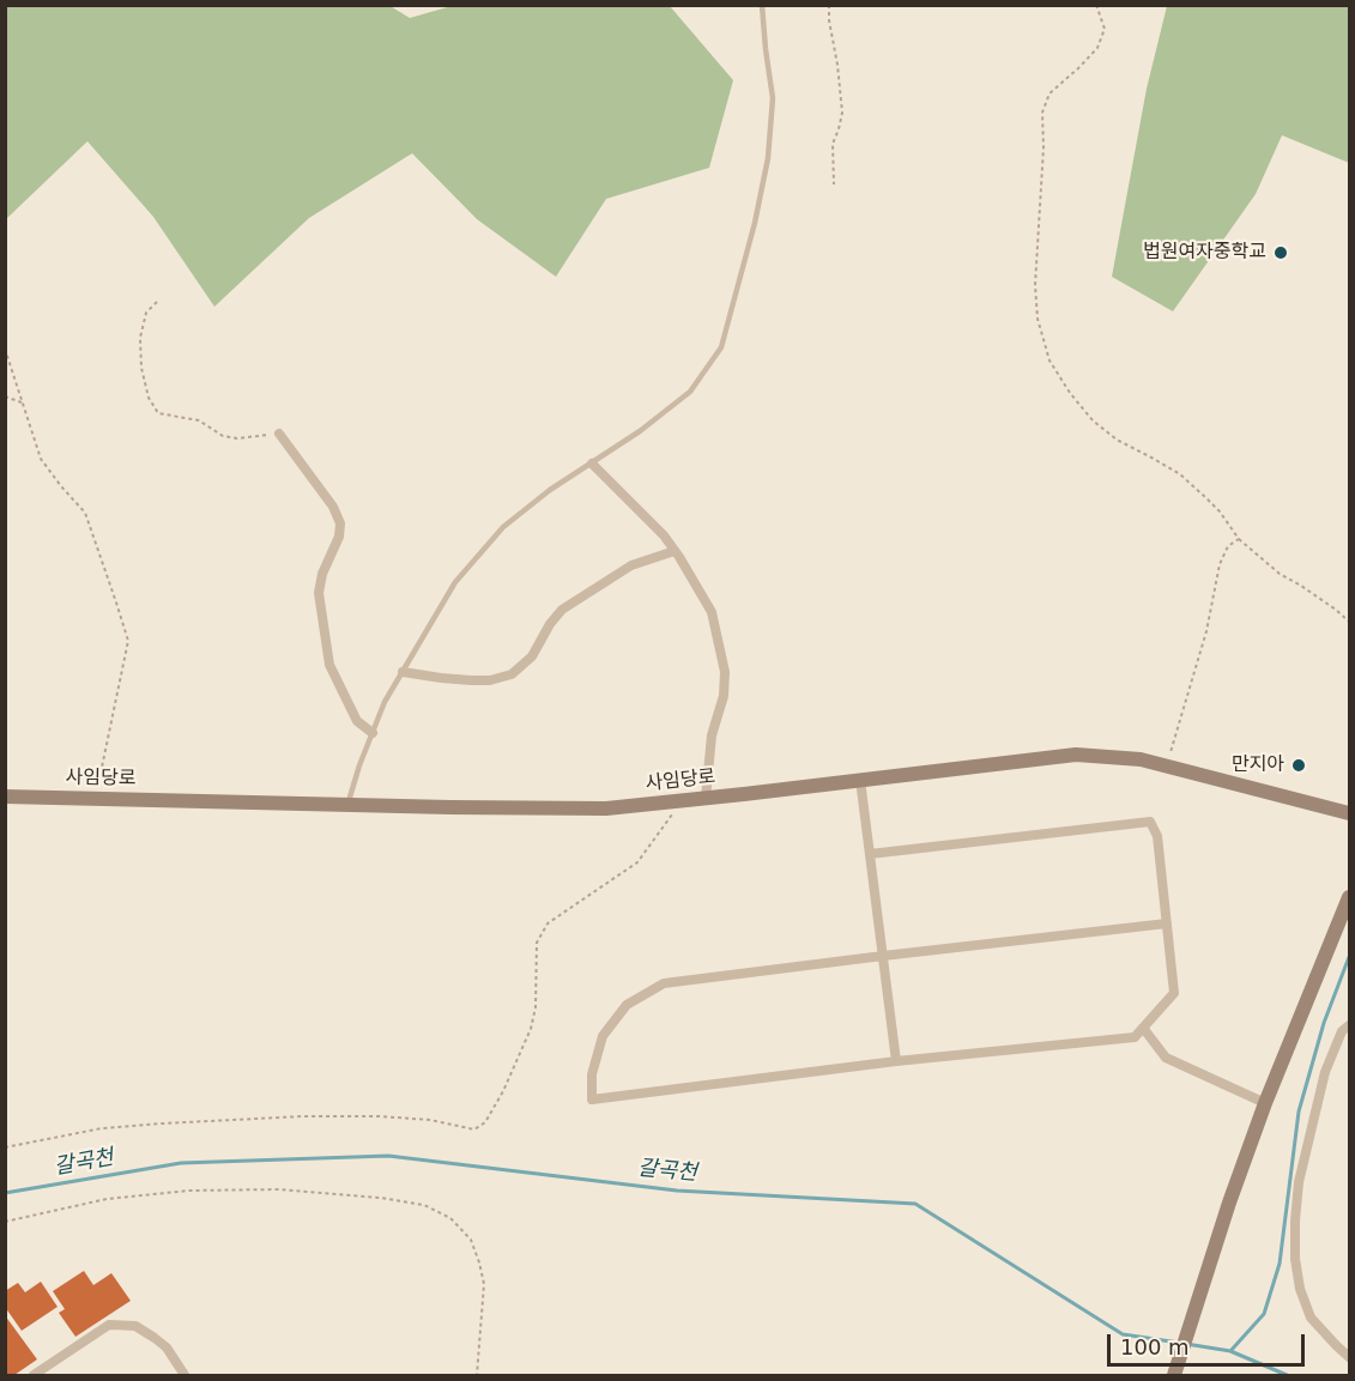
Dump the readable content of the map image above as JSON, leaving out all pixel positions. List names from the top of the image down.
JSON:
{
  "streets": {
    "main road": ["사임당로"]
  },
  "water": ["갈곡천"],
  "places": ["법원여자중학교", "만지아"],
  "scale_bar": "100 m"
}
